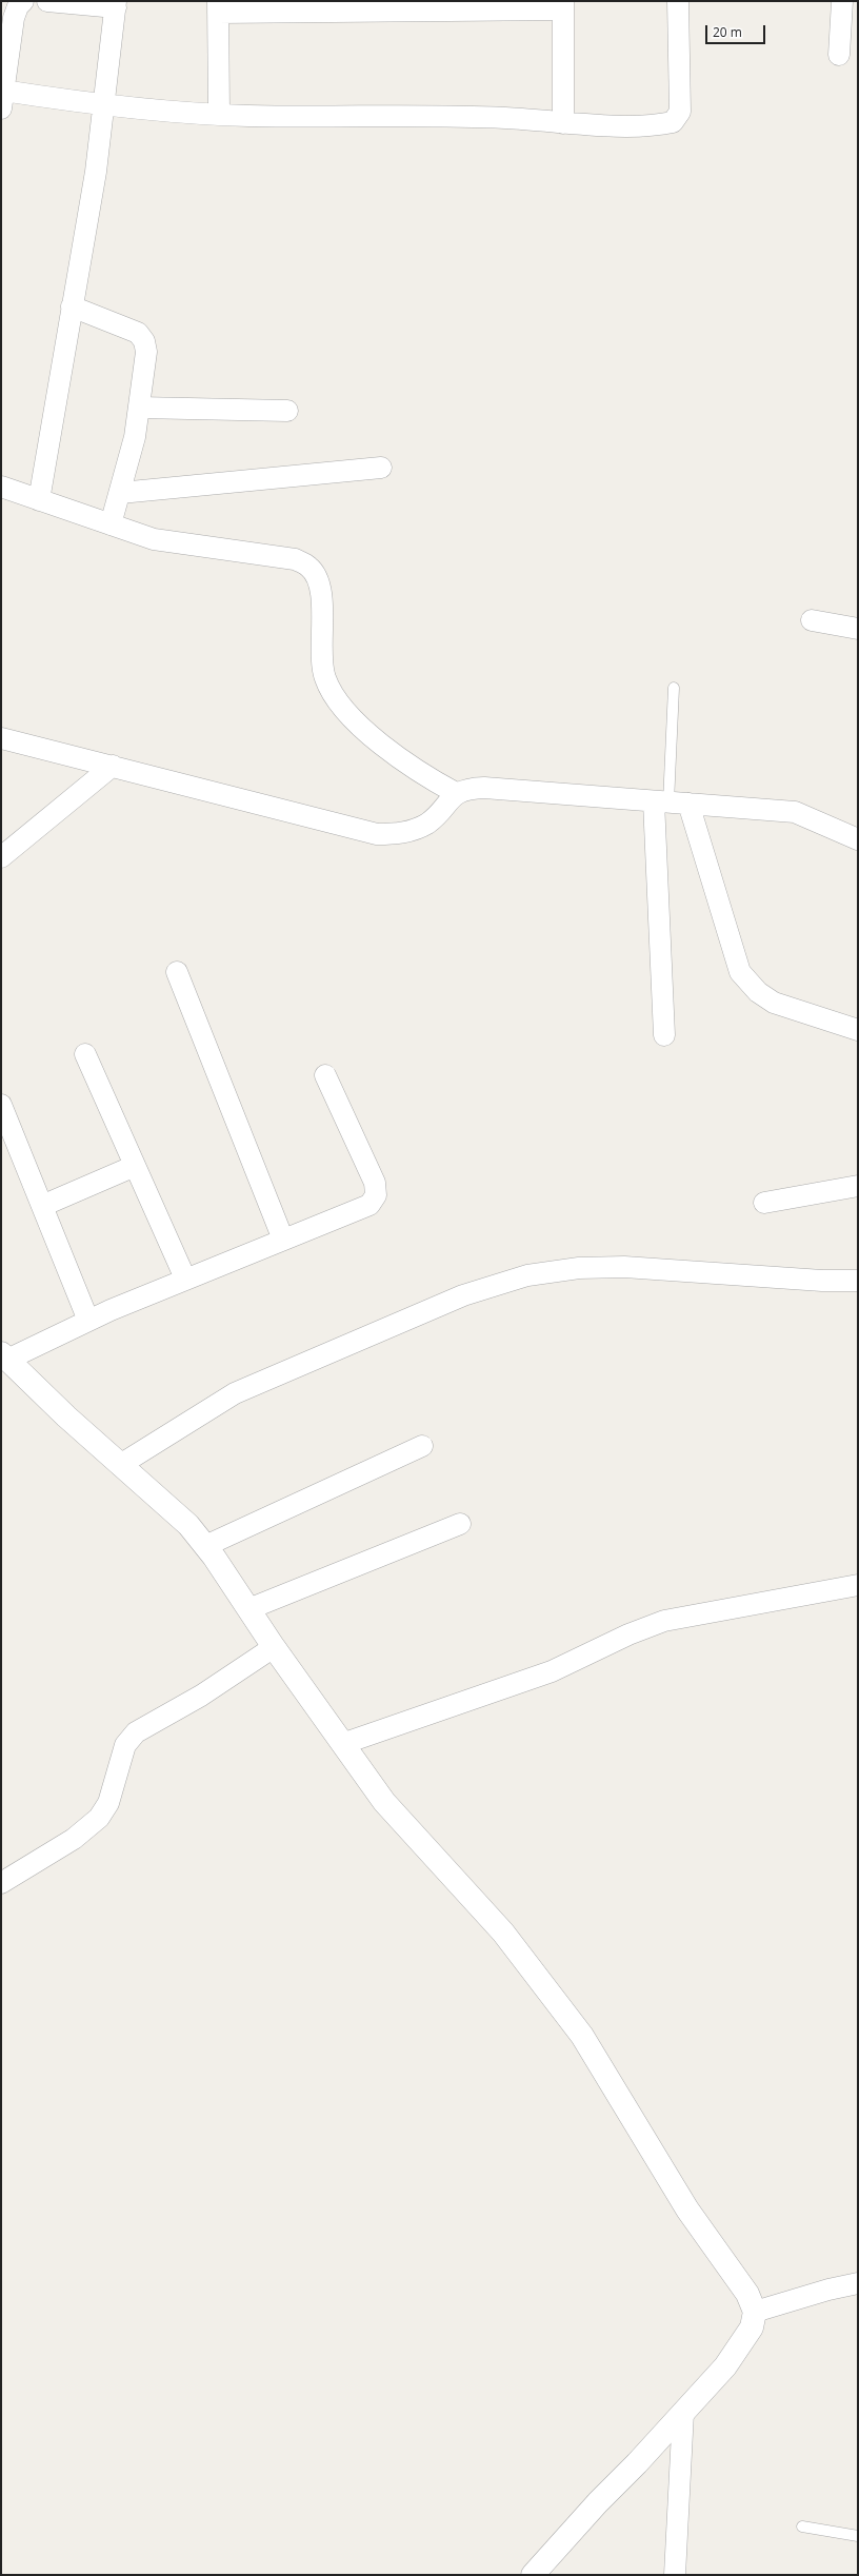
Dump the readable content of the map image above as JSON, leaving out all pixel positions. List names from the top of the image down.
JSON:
{
  "scale_bar": "20 m"
}
